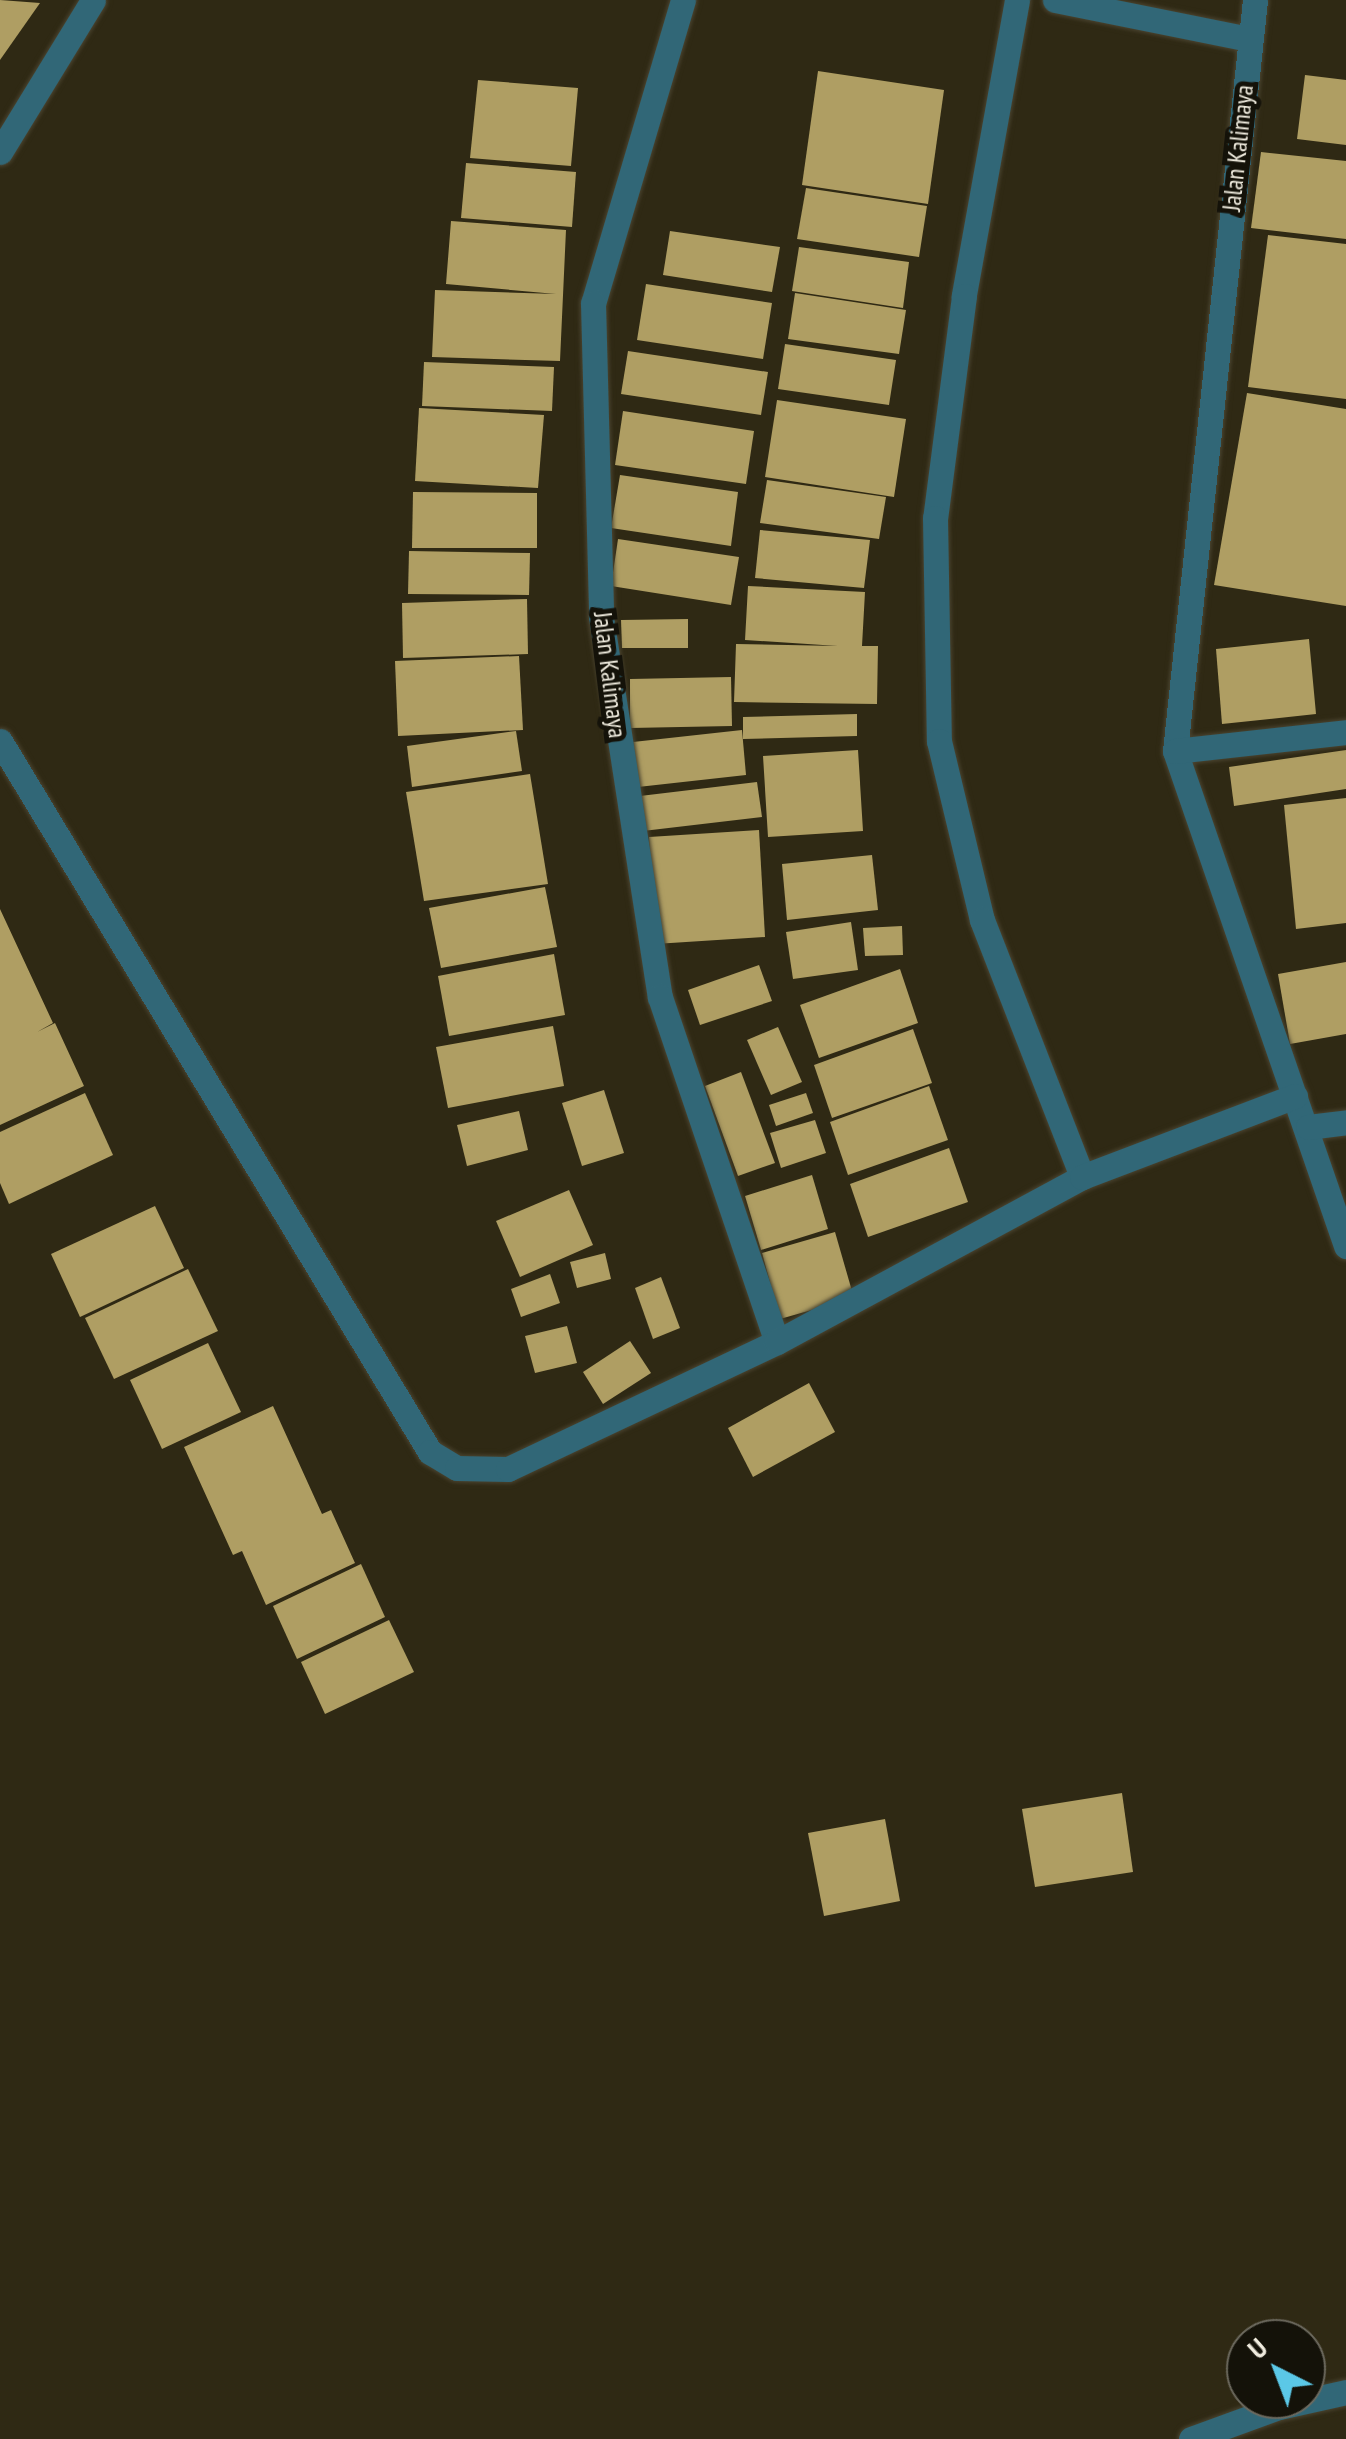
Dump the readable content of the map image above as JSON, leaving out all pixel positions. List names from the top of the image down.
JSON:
{
  "streets": {
    "street": ["Jalan Kalimaya"]
  },
  "north": "top left"
}
